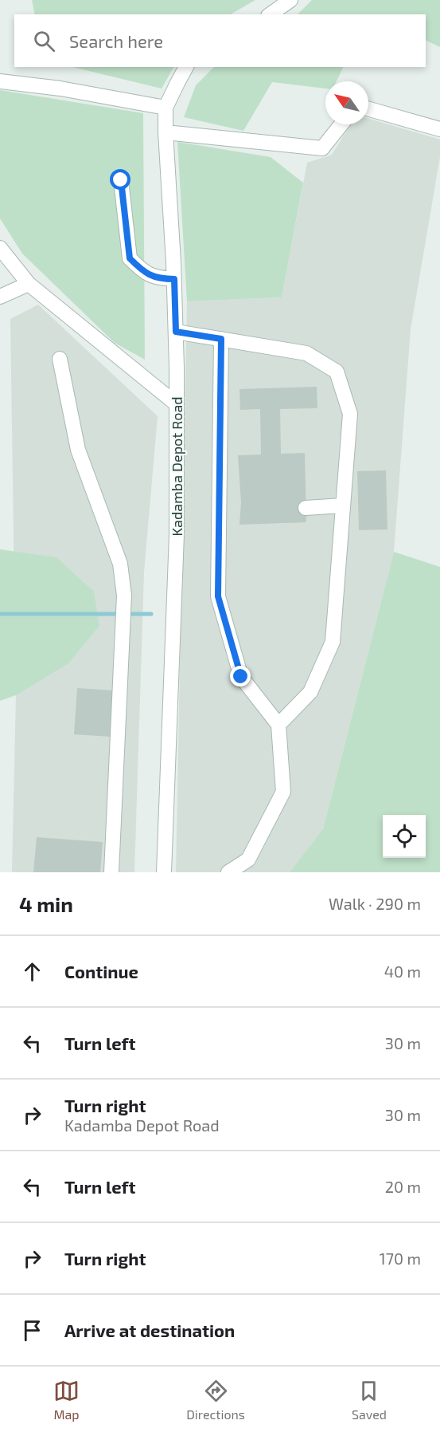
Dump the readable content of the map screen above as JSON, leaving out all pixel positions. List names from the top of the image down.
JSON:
{
  "streets": {
    "street": ["Kadamba Depot Road"]
  },
  "north": "top left",
  "page": {
    "search": "Search here",
    "heading": ["4 min", "Walk · 290 m"],
    "list": [
      ["Continue", "40 m"],
      ["Turn left", "30 m"],
      ["Turn right", "Kadamba Depot Road", "30 m"],
      ["Turn left", "20 m"],
      ["Turn right", "170 m"],
      "Arrive at destination"
    ],
    "nav": ["Map", "Directions", "Saved"]
  }
}
